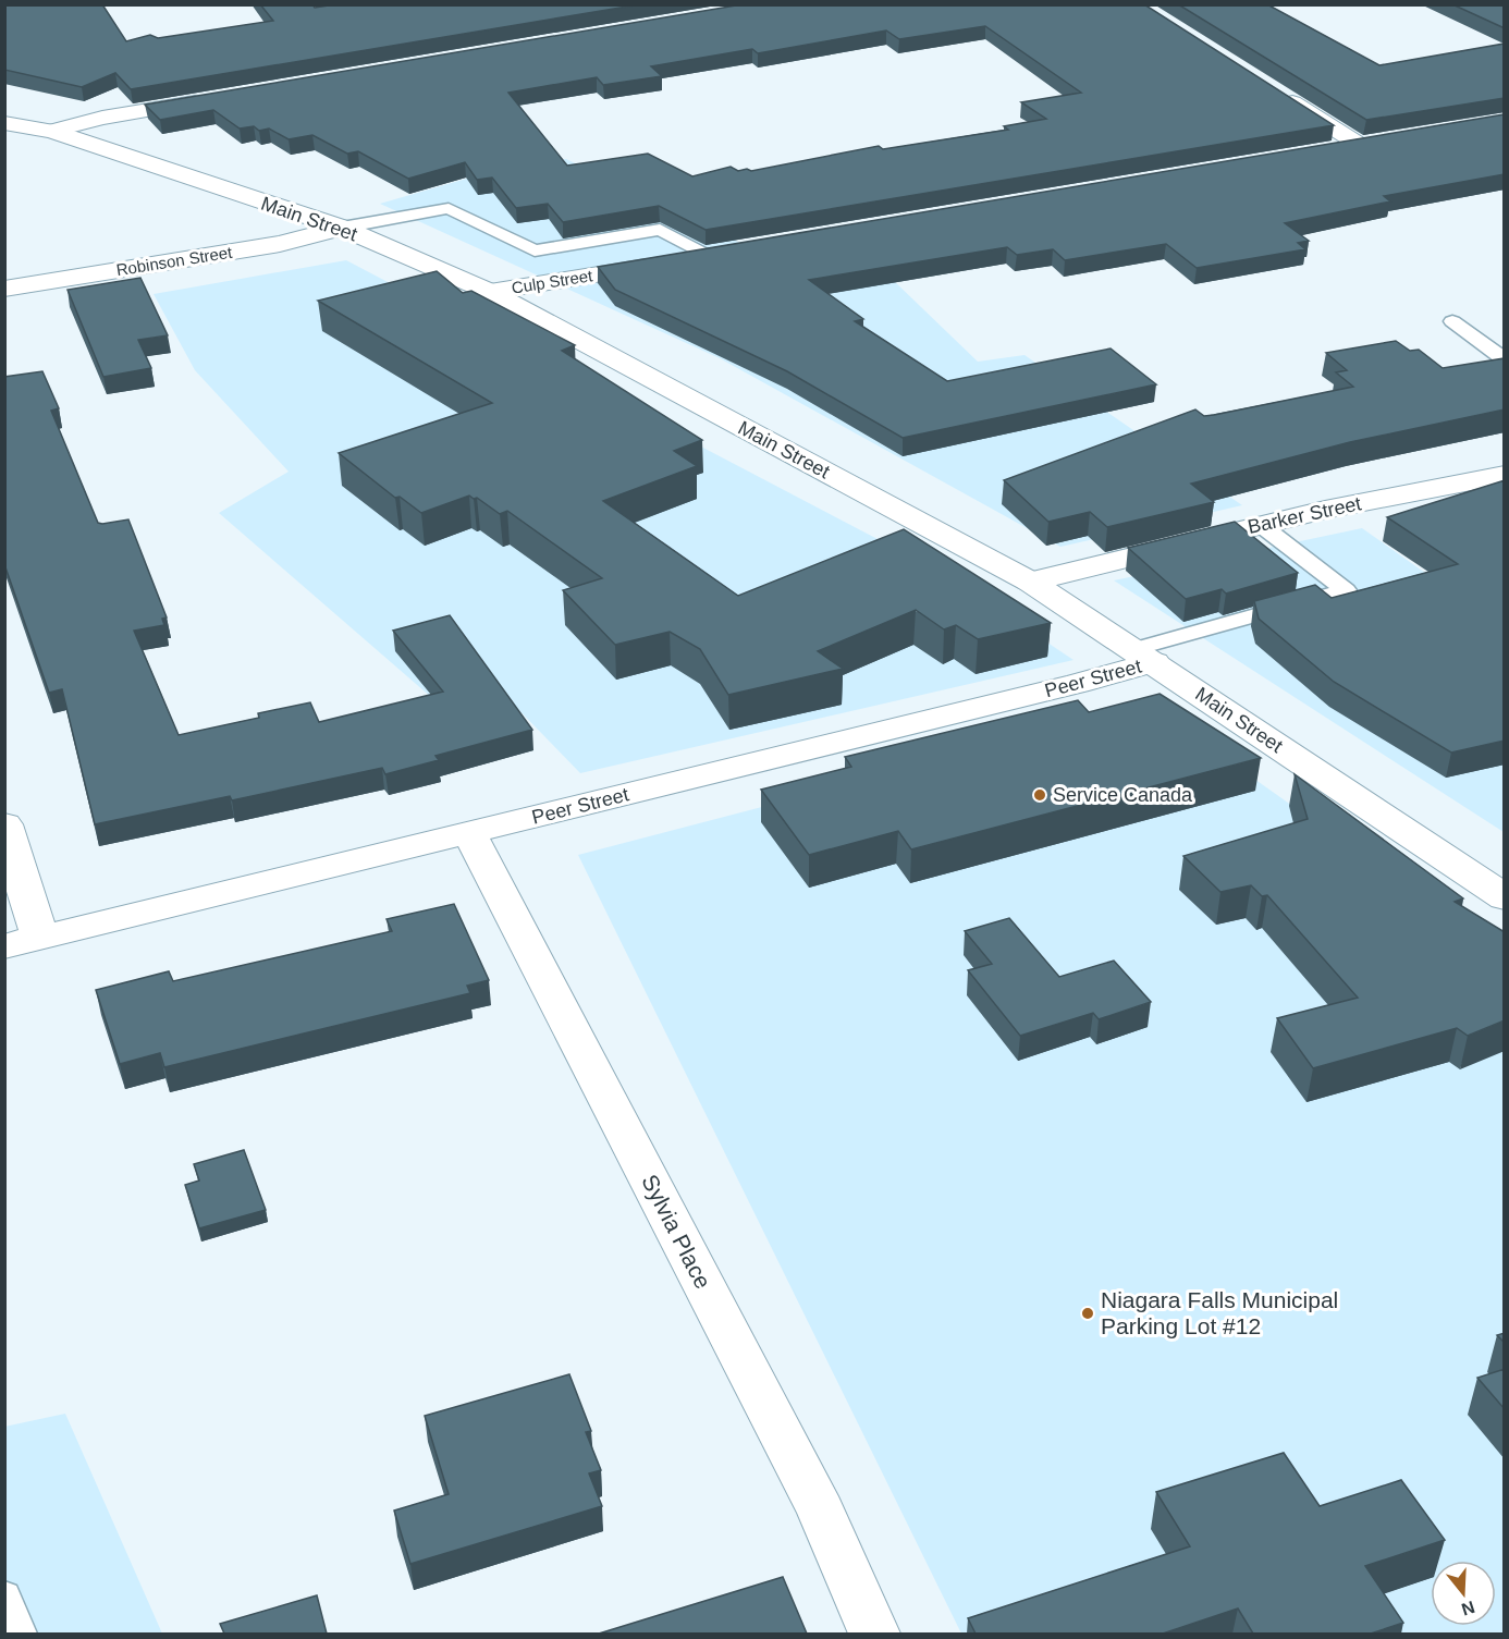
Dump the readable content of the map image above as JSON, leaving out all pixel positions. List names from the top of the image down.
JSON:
{
  "streets": {
    "street": [
      "Main Street",
      "Robinson Street",
      "Culp Street",
      "Barker Street",
      "Peer Street",
      "Sylvia Place"
    ]
  },
  "crossings": [
    ["Main Street", "Robinson Street"],
    ["Main Street", "Culp Street"],
    ["Main Street", "Barker Street"],
    ["Main Street", "Peer Street"],
    ["Peer Street", "Sylvia Place"]
  ],
  "places": ["Service Canada", "Niagara Falls Municipal Parking Lot #12"],
  "north": "bottom"
}
